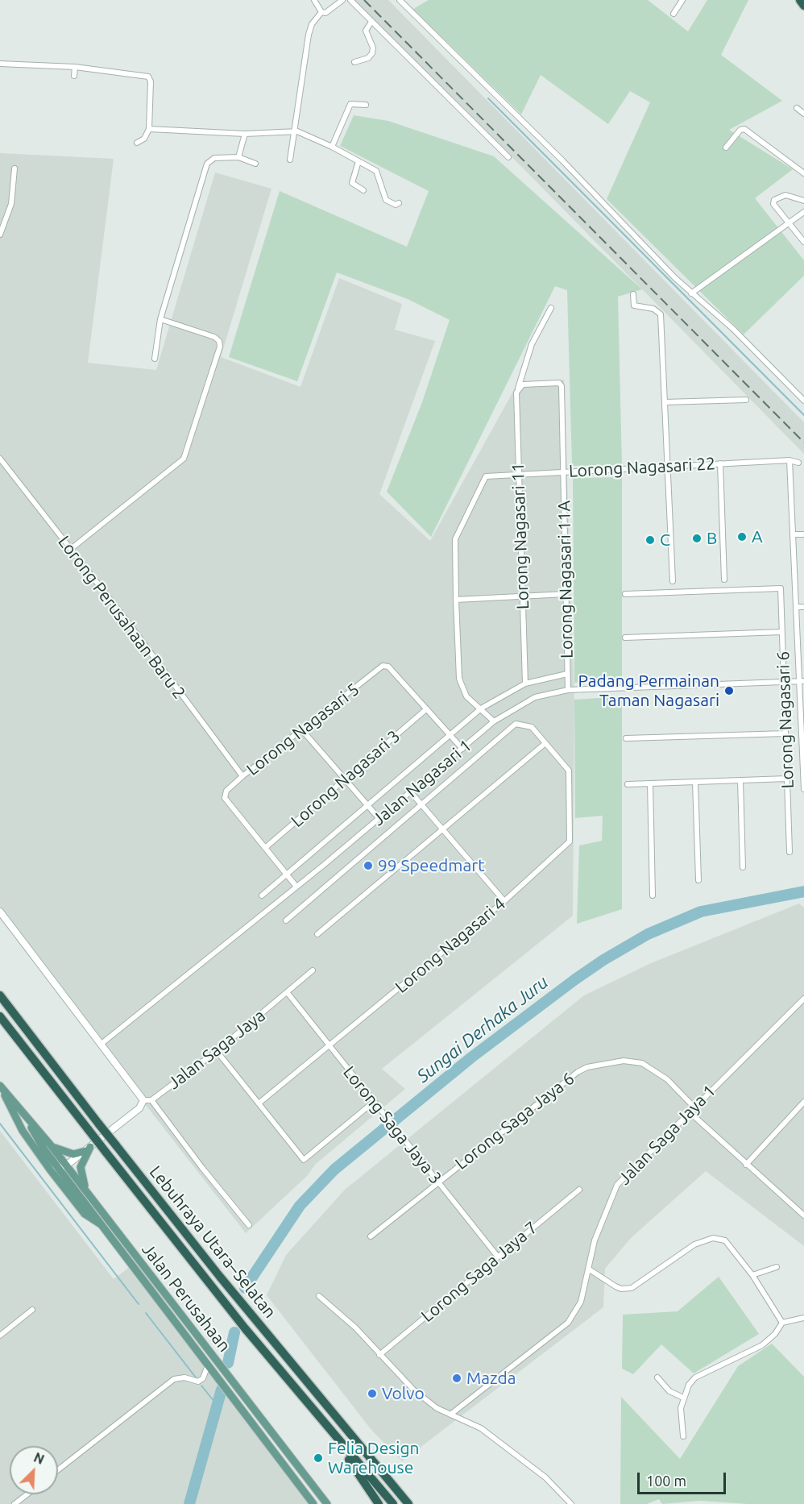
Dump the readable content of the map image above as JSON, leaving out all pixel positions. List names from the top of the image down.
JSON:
{
  "streets": {
    "highway": ["Lebuhraya Utara–Selatan"],
    "main road": ["Jalan Perusahaan"],
    "street": [
      "Lorong Nagasari 22",
      "Lorong Nagasari 11",
      "Lorong Nagasari 11A",
      "Lorong Perusahaan Baru 2",
      "Lorong Nagasari 6",
      "Lorong Nagasari 5",
      "Lorong Nagasari 3",
      "Jalan Nagasari 1",
      "Lorong Nagasari 4",
      "Jalan Saga Jaya",
      "Lorong Saga Jaya 6",
      "Lorong Saga Jaya 3",
      "Jalan Saga Jaya 1",
      "Lorong Saga Jaya 7"
    ]
  },
  "crossings": [
    ["Lorong Nagasari 22", "Lorong Nagasari 11"],
    ["Lorong Nagasari 22", "Lorong Nagasari 11A"],
    ["Lorong Nagasari 11", "Lorong Nagasari 11A"],
    ["Lorong Nagasari 11", "Jalan Nagasari 1"],
    ["Lorong Nagasari 11A", "Jalan Nagasari 1"],
    ["Lorong Perusahaan Baru 2", "Lorong Nagasari 5"],
    ["Lorong Nagasari 6", "Jalan Nagasari 1"],
    ["Lorong Nagasari 5", "Lorong Nagasari 3"],
    ["Lorong Nagasari 4", "Lorong Saga Jaya 3"],
    ["Jalan Saga Jaya", "Lorong Saga Jaya 3"],
    ["Lorong Saga Jaya 6", "Lorong Saga Jaya 3"],
    ["Lorong Saga Jaya 6", "Jalan Saga Jaya 1"],
    ["Lorong Saga Jaya 3", "Lorong Saga Jaya 7"]
  ],
  "water": ["Sungai Derhaka Juru"],
  "places": [
    "A",
    "B",
    "C",
    "Padang Permainan Taman Nagasari",
    "99 Speedmart",
    "Mazda",
    "Volvo",
    "Felia Design Warehouse"
  ],
  "scale_bar": "100 m",
  "north": "top right"
}
